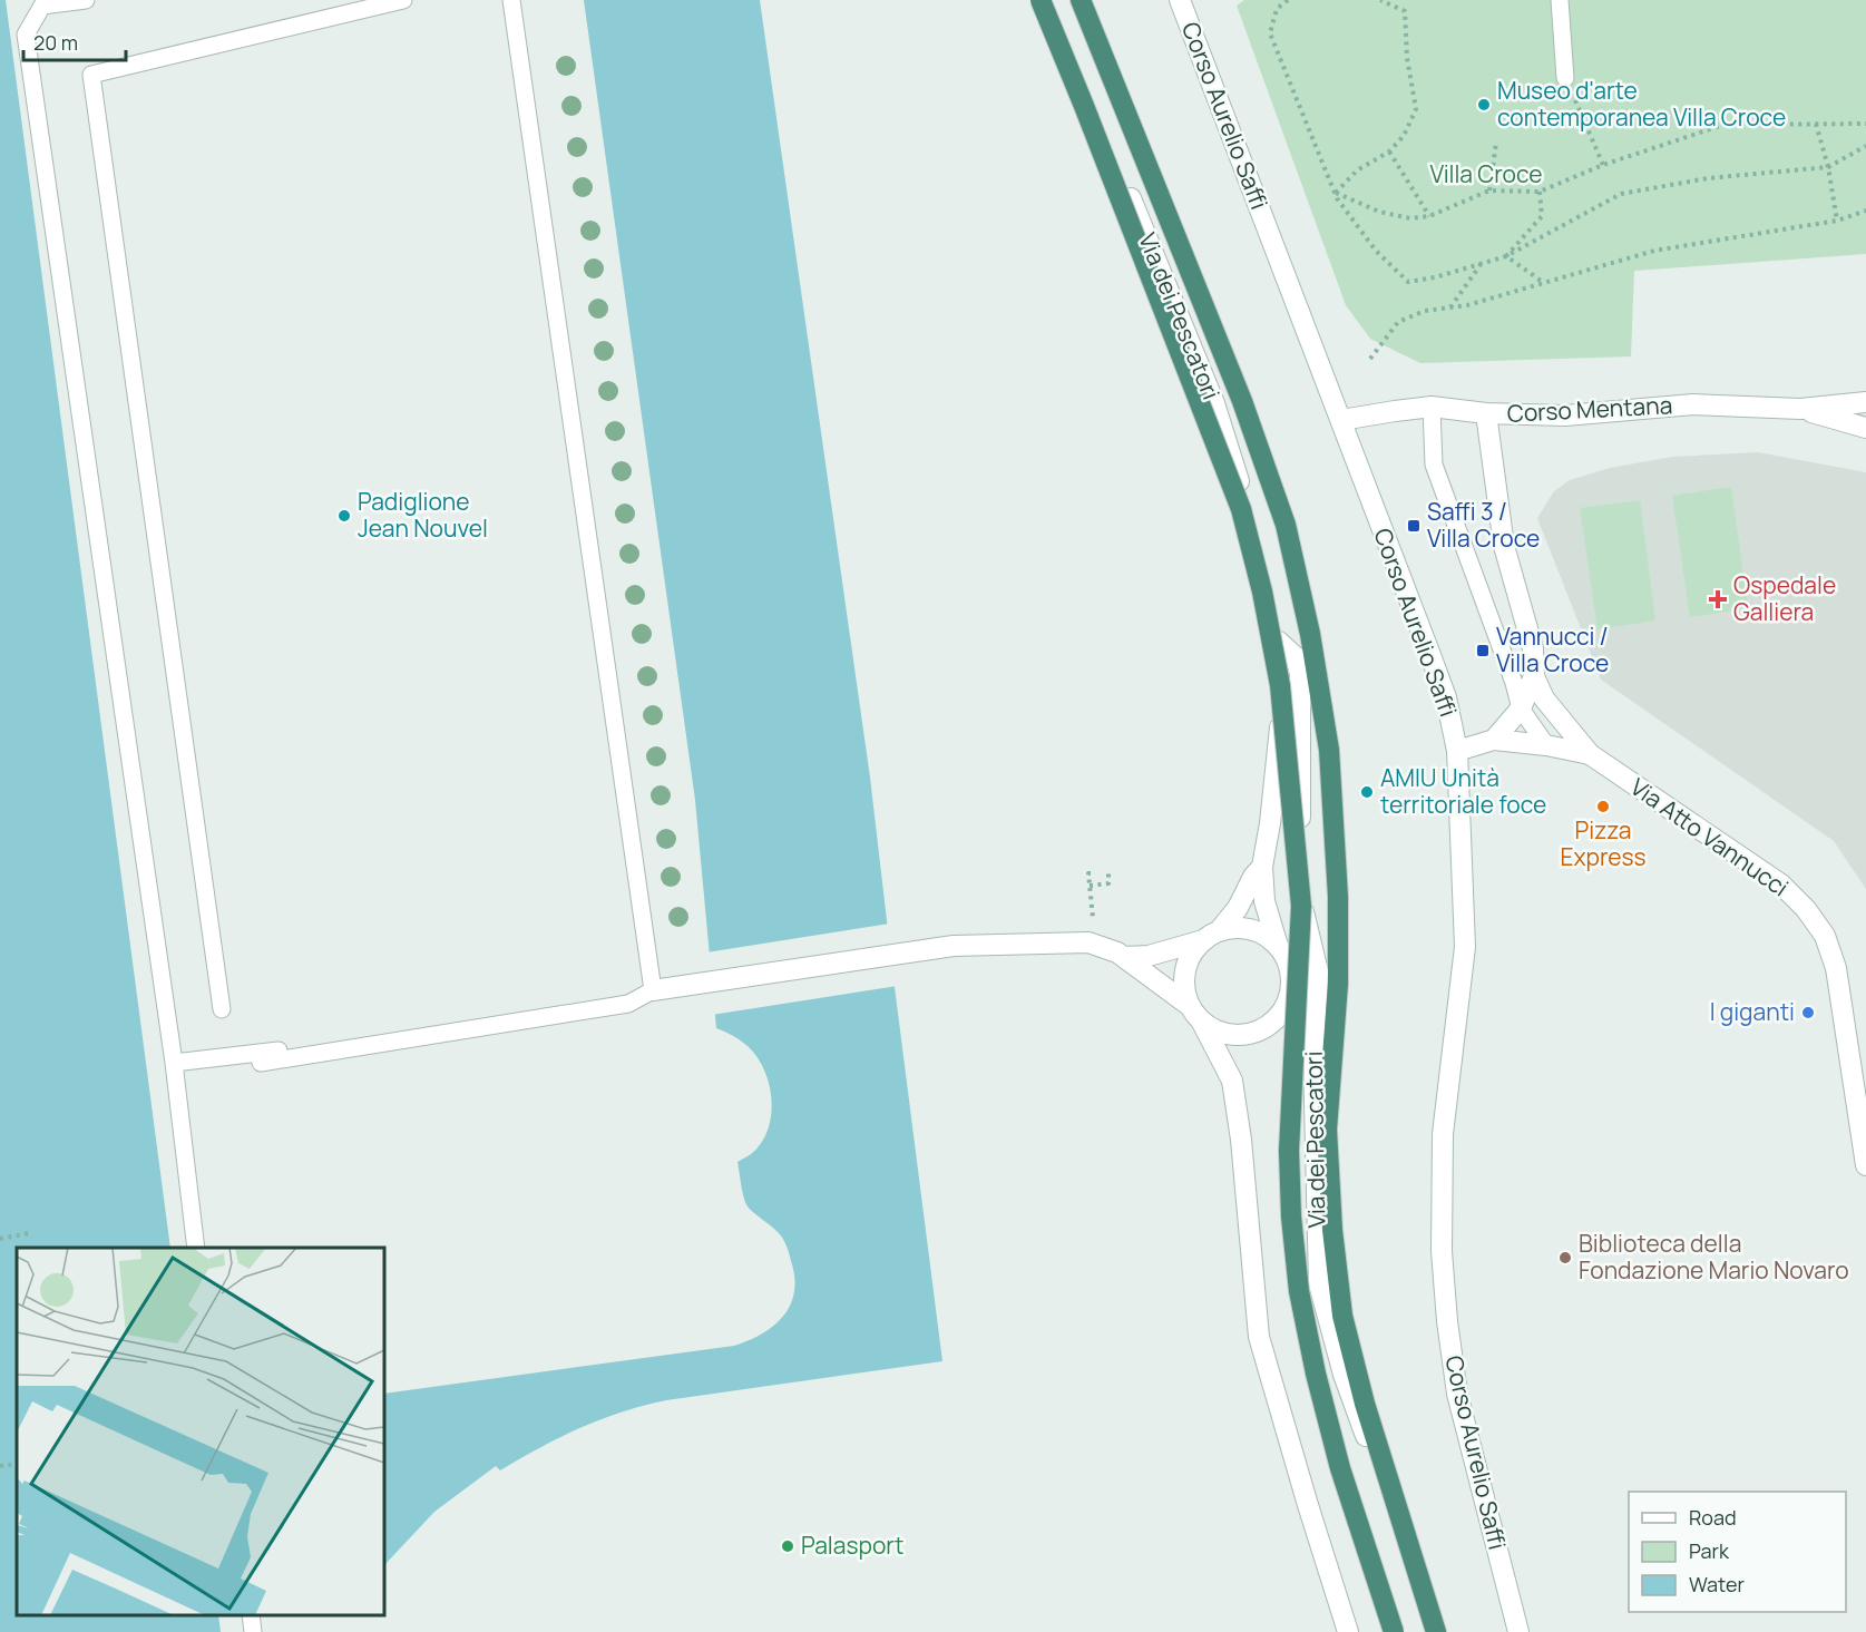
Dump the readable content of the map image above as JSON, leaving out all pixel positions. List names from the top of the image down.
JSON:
{
  "streets": {
    "street": [
      "Corso Aurelio Saffi",
      "Via dei Pescatori",
      "Corso Mentana",
      "Via Atto Vannucci"
    ]
  },
  "crossings": [
    ["Corso Aurelio Saffi", "Corso Mentana"],
    ["Corso Aurelio Saffi", "Via Atto Vannucci"],
    ["Corso Mentana", "Via Atto Vannucci"]
  ],
  "parks": ["Villa Croce"],
  "places": {
    "other": [
      "Museo d'arte contemporanea Villa Croce",
      "Padiglione Jean Nouvel",
      "AMIU Unità territoriale foce",
      "Pizza Express",
      "I giganti",
      "Biblioteca della Fondazione Mario Novaro",
      "Palasport"
    ],
    "transit": ["Saffi 3 / Villa Croce", "Vannucci / Villa Croce"],
    "health": ["Ospedale Galliera"]
  },
  "legend": ["Road", "Park", "Water"],
  "scale_bar": "20 m"
}
